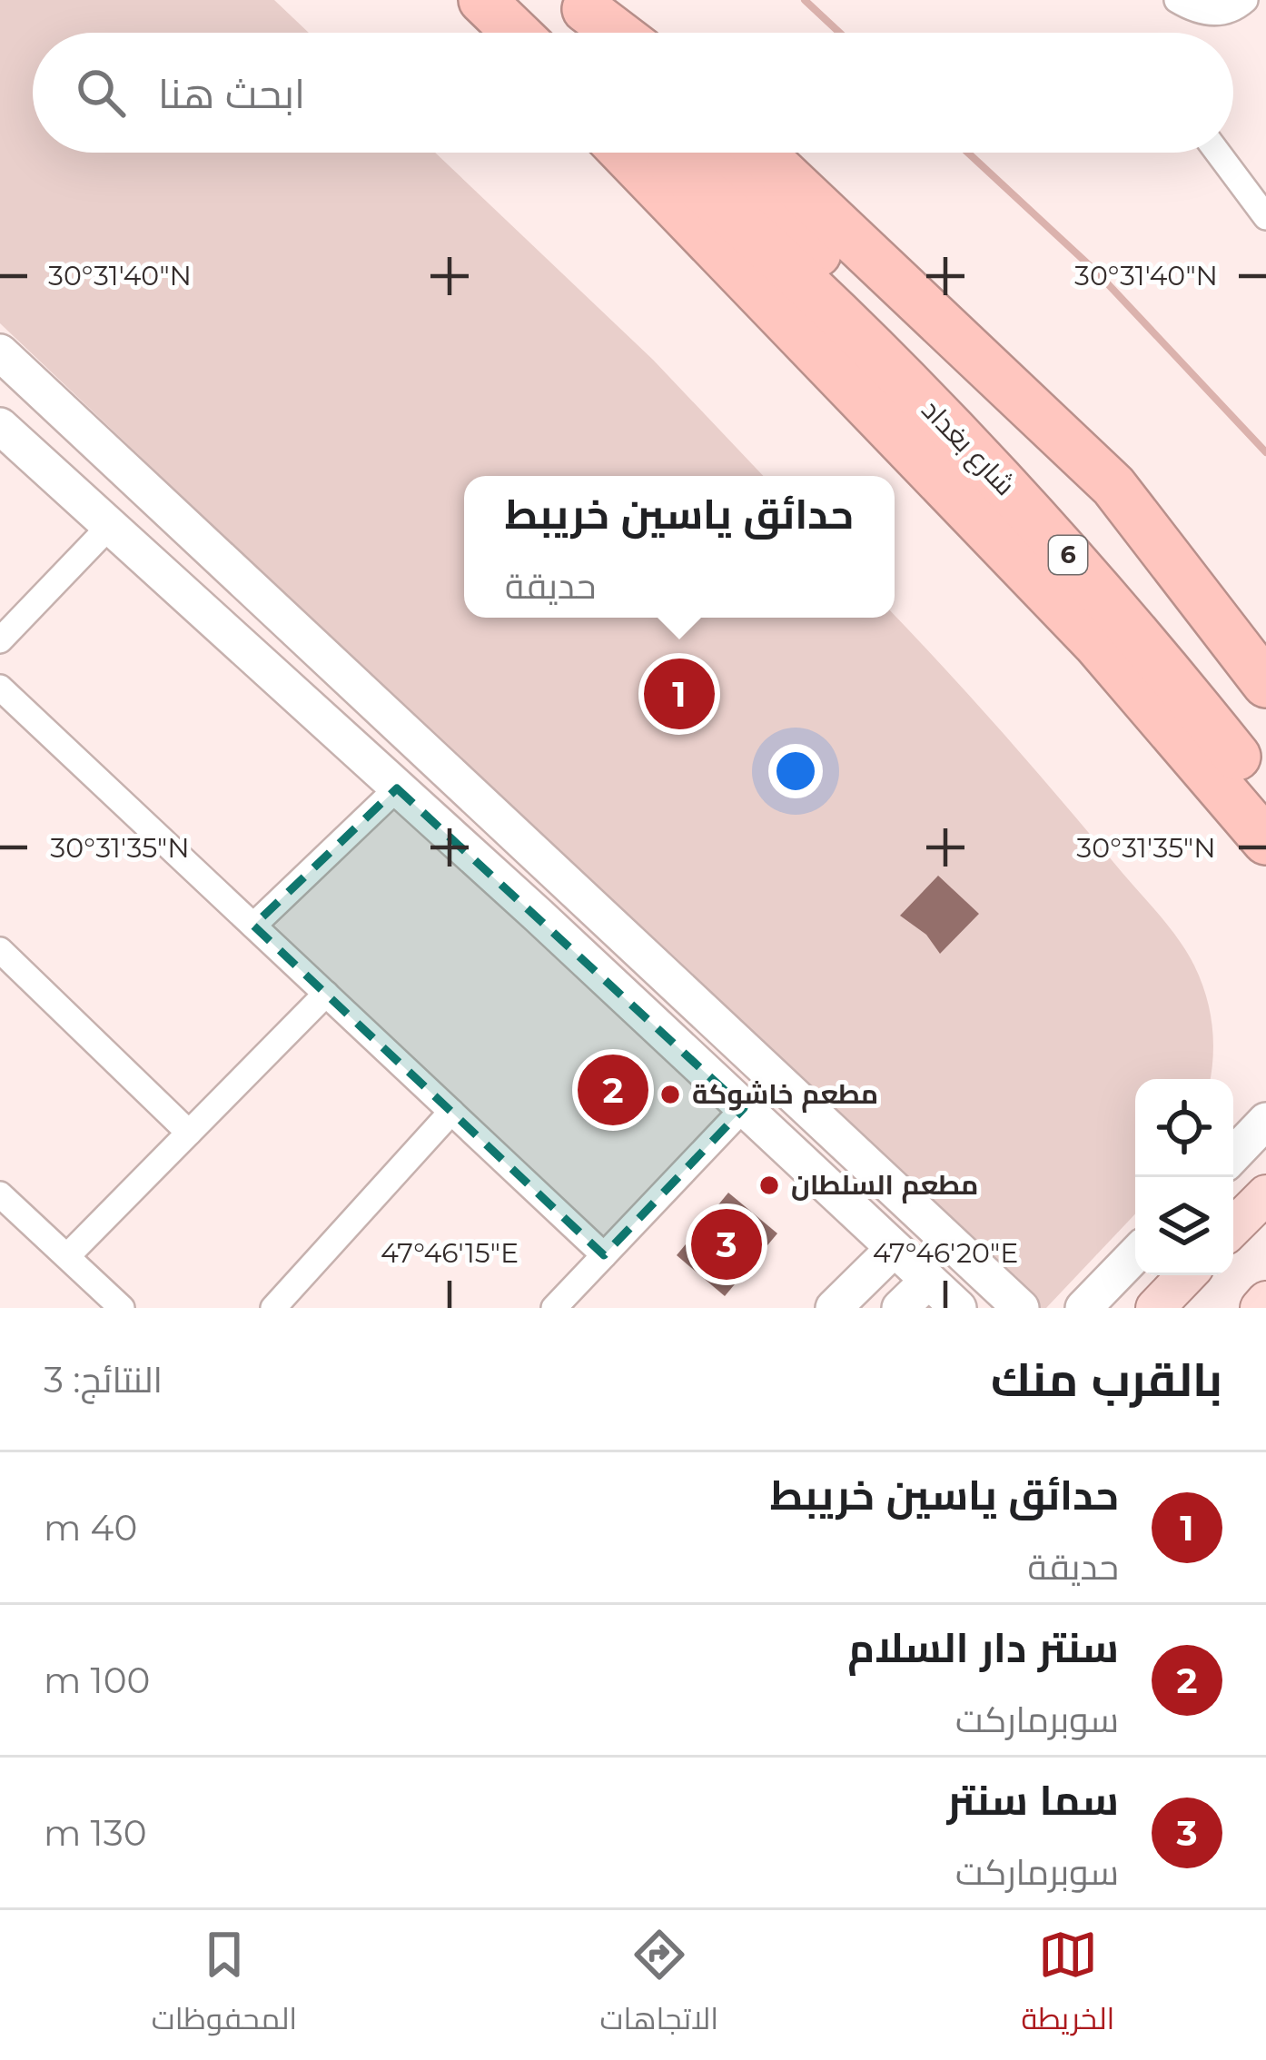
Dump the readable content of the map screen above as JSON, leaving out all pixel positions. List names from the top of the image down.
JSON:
{
  "streets": {
    "highway": ["شارع بغداد", "6"]
  },
  "places": ["مطعم خاشوكة", "مطعم السلطان"],
  "page": {
    "search": "ابحث هنا",
    "popup": ["حدائق ياسين خريبط", "حديقة"],
    "pins": ["1", "2", "3"],
    "heading": ["بالقرب منك", "النتائج: 3"],
    "list": [
      {
        "mark": "1",
        "name": "حدائق ياسين خريبط",
        "note": "حديقة",
        "value": "40 m"
      },
      {
        "mark": "2",
        "name": "سنتر دار السلام",
        "note": "سوبرماركت",
        "value": "100 m"
      },
      {
        "mark": "3",
        "name": "سما سنتر",
        "note": "سوبرماركت",
        "value": "130 m"
      }
    ],
    "nav": ["الخريطة", "الاتجاهات", "المحفوظات"]
  },
  "coordinates": [
    "30°31'40\"N",
    "30°31'35\"N",
    "47°46'15\"E",
    "47°46'20\"E"
  ]
}
